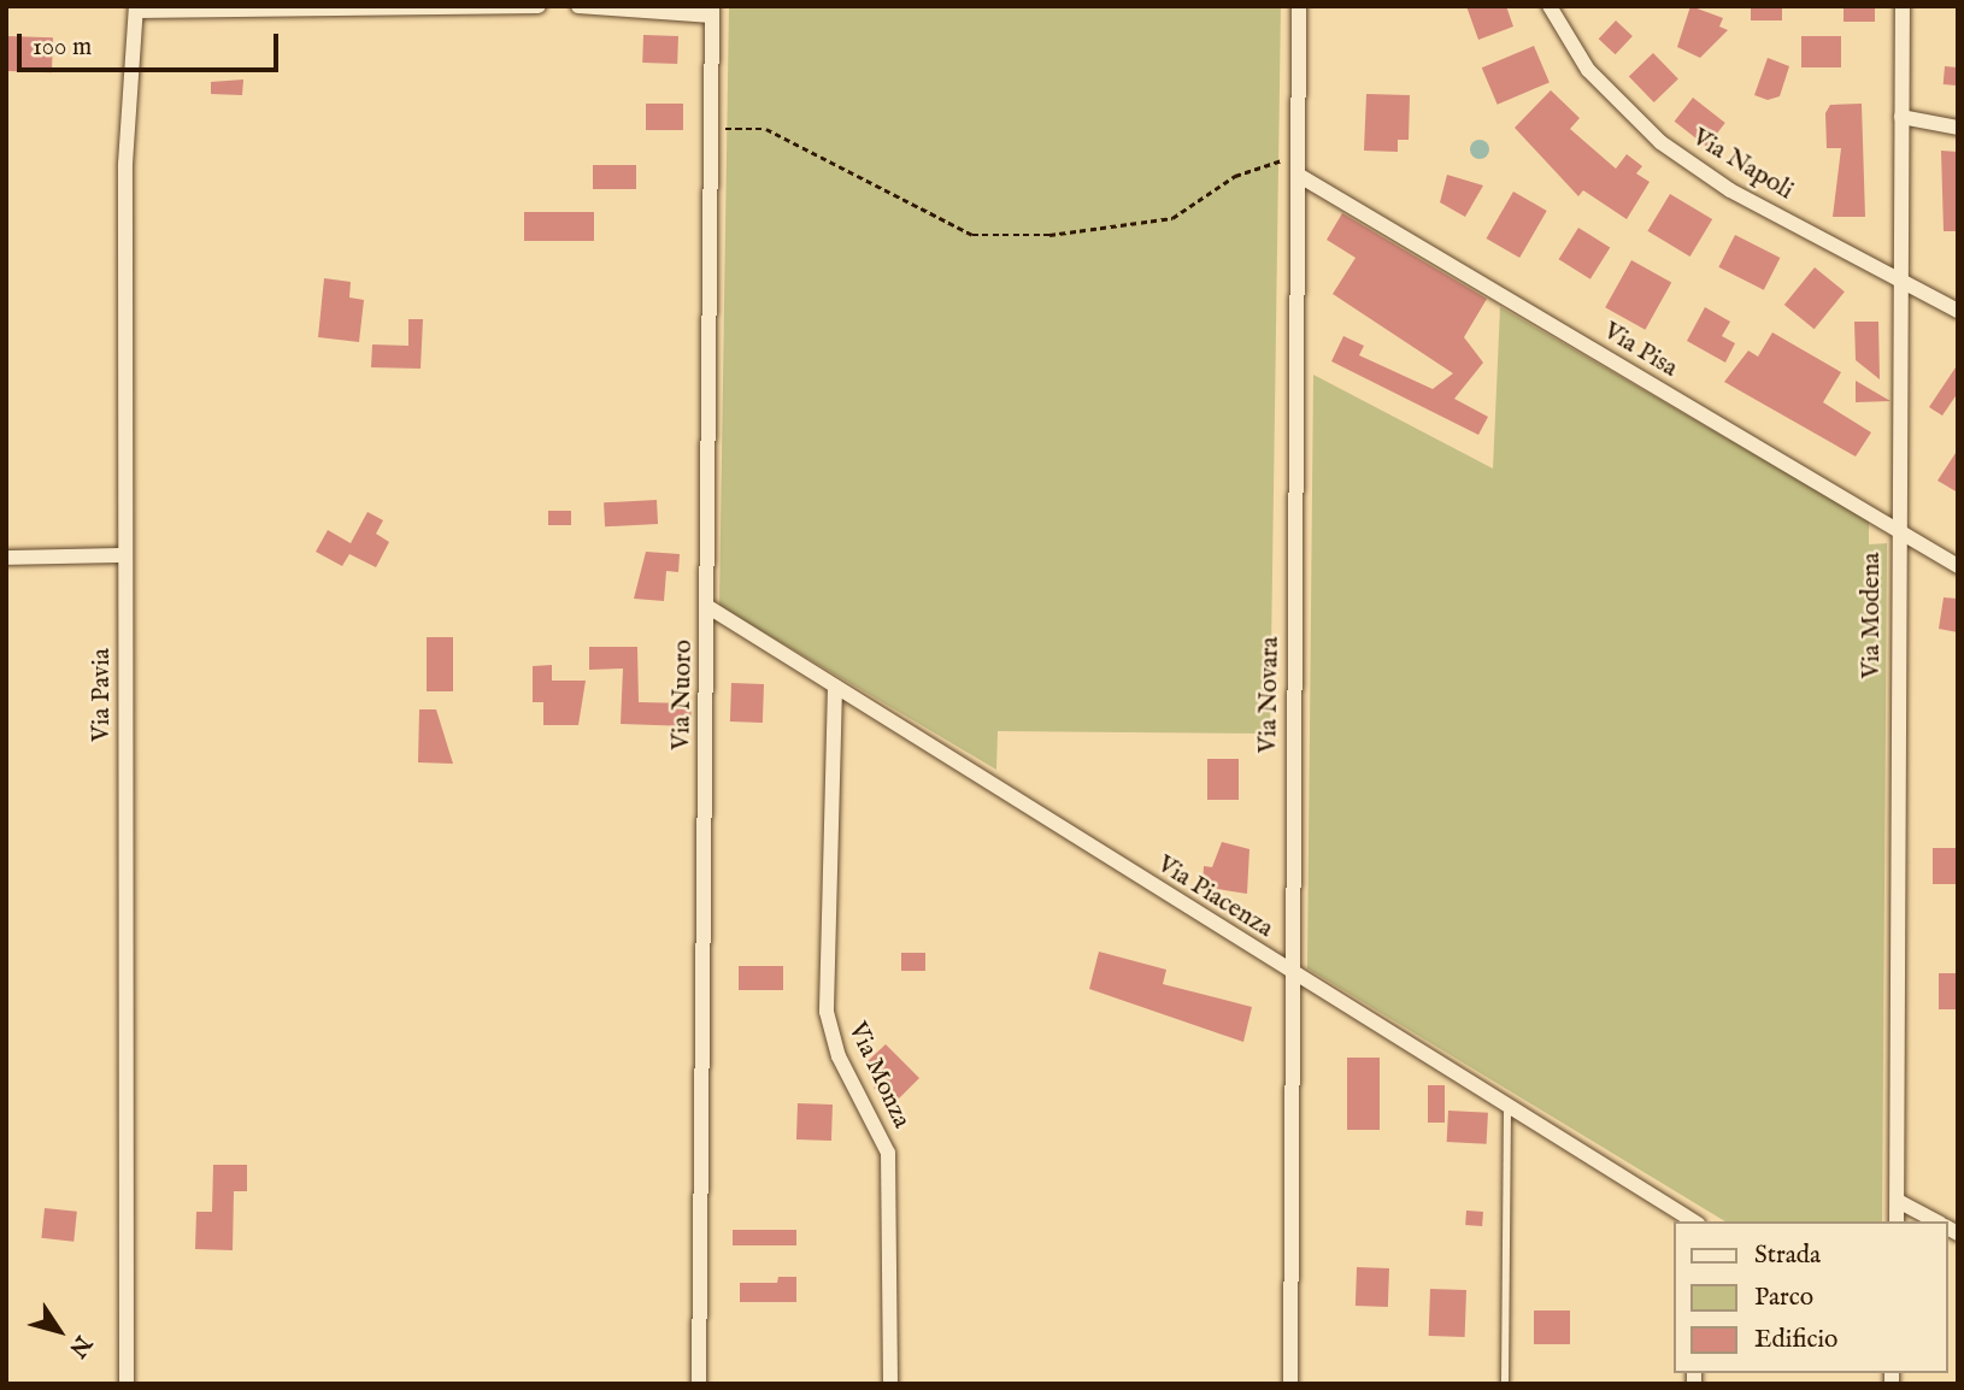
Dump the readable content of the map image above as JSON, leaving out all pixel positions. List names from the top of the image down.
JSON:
{
  "streets": {
    "street": [
      "Via Napoli",
      "Via Pisa",
      "Via Modena",
      "Via Pavia",
      "Via Nuoro",
      "Via Novara",
      "Via Piacenza",
      "Via Monza"
    ]
  },
  "crossings": [
    ["Via Napoli", "Via Modena"],
    ["Via Pisa", "Via Modena"],
    ["Via Pisa", "Via Novara"],
    ["Via Nuoro", "Via Piacenza"],
    ["Via Novara", "Via Piacenza"],
    ["Via Piacenza", "Via Monza"]
  ],
  "legend": ["Strada", "Parco", "Edificio"],
  "scale_bar": "100 m",
  "north": "bottom right"
}
